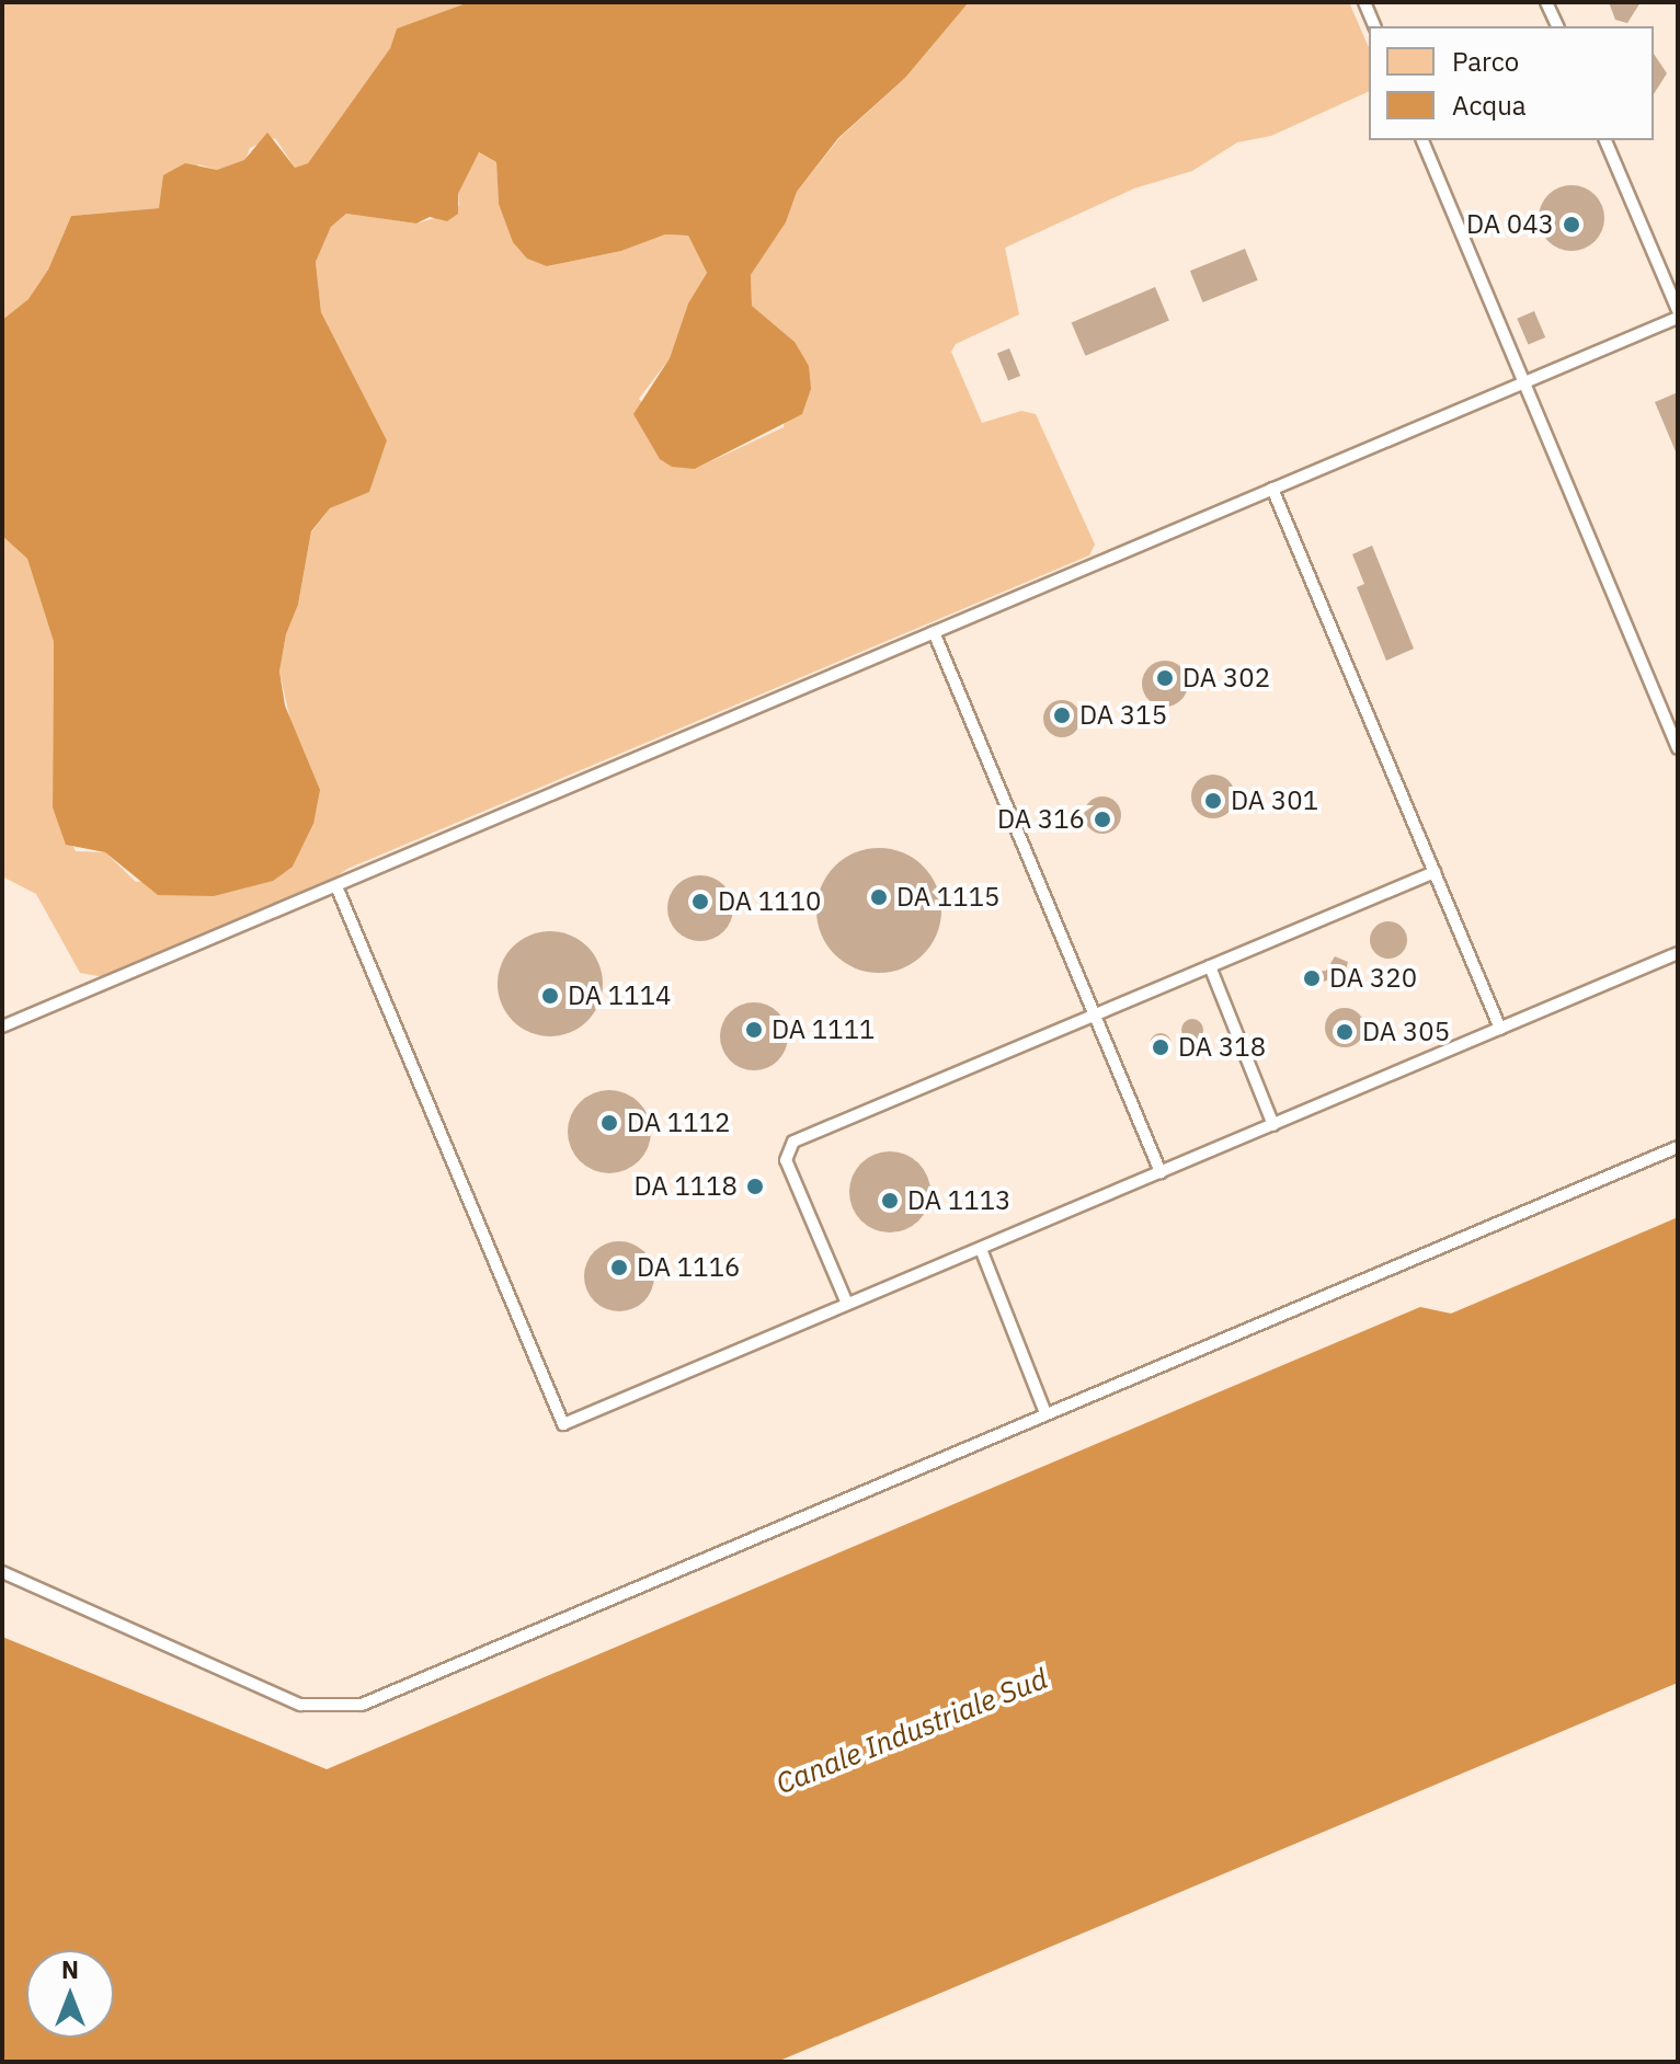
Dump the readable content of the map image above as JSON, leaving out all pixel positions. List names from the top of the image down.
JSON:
{
  "water": ["Canale Industriale Sud"],
  "places": [
    "DA 043",
    "DA 302",
    "DA 315",
    "DA 301",
    "DA 316",
    "DA 1115",
    "DA 1110",
    "DA 320",
    "DA 1114",
    "DA 1111",
    "DA 305",
    "DA 318",
    "DA 1112",
    "DA 1118",
    "DA 1113",
    "DA 1116"
  ],
  "legend": ["Parco", "Acqua"],
  "north": "top"
}
